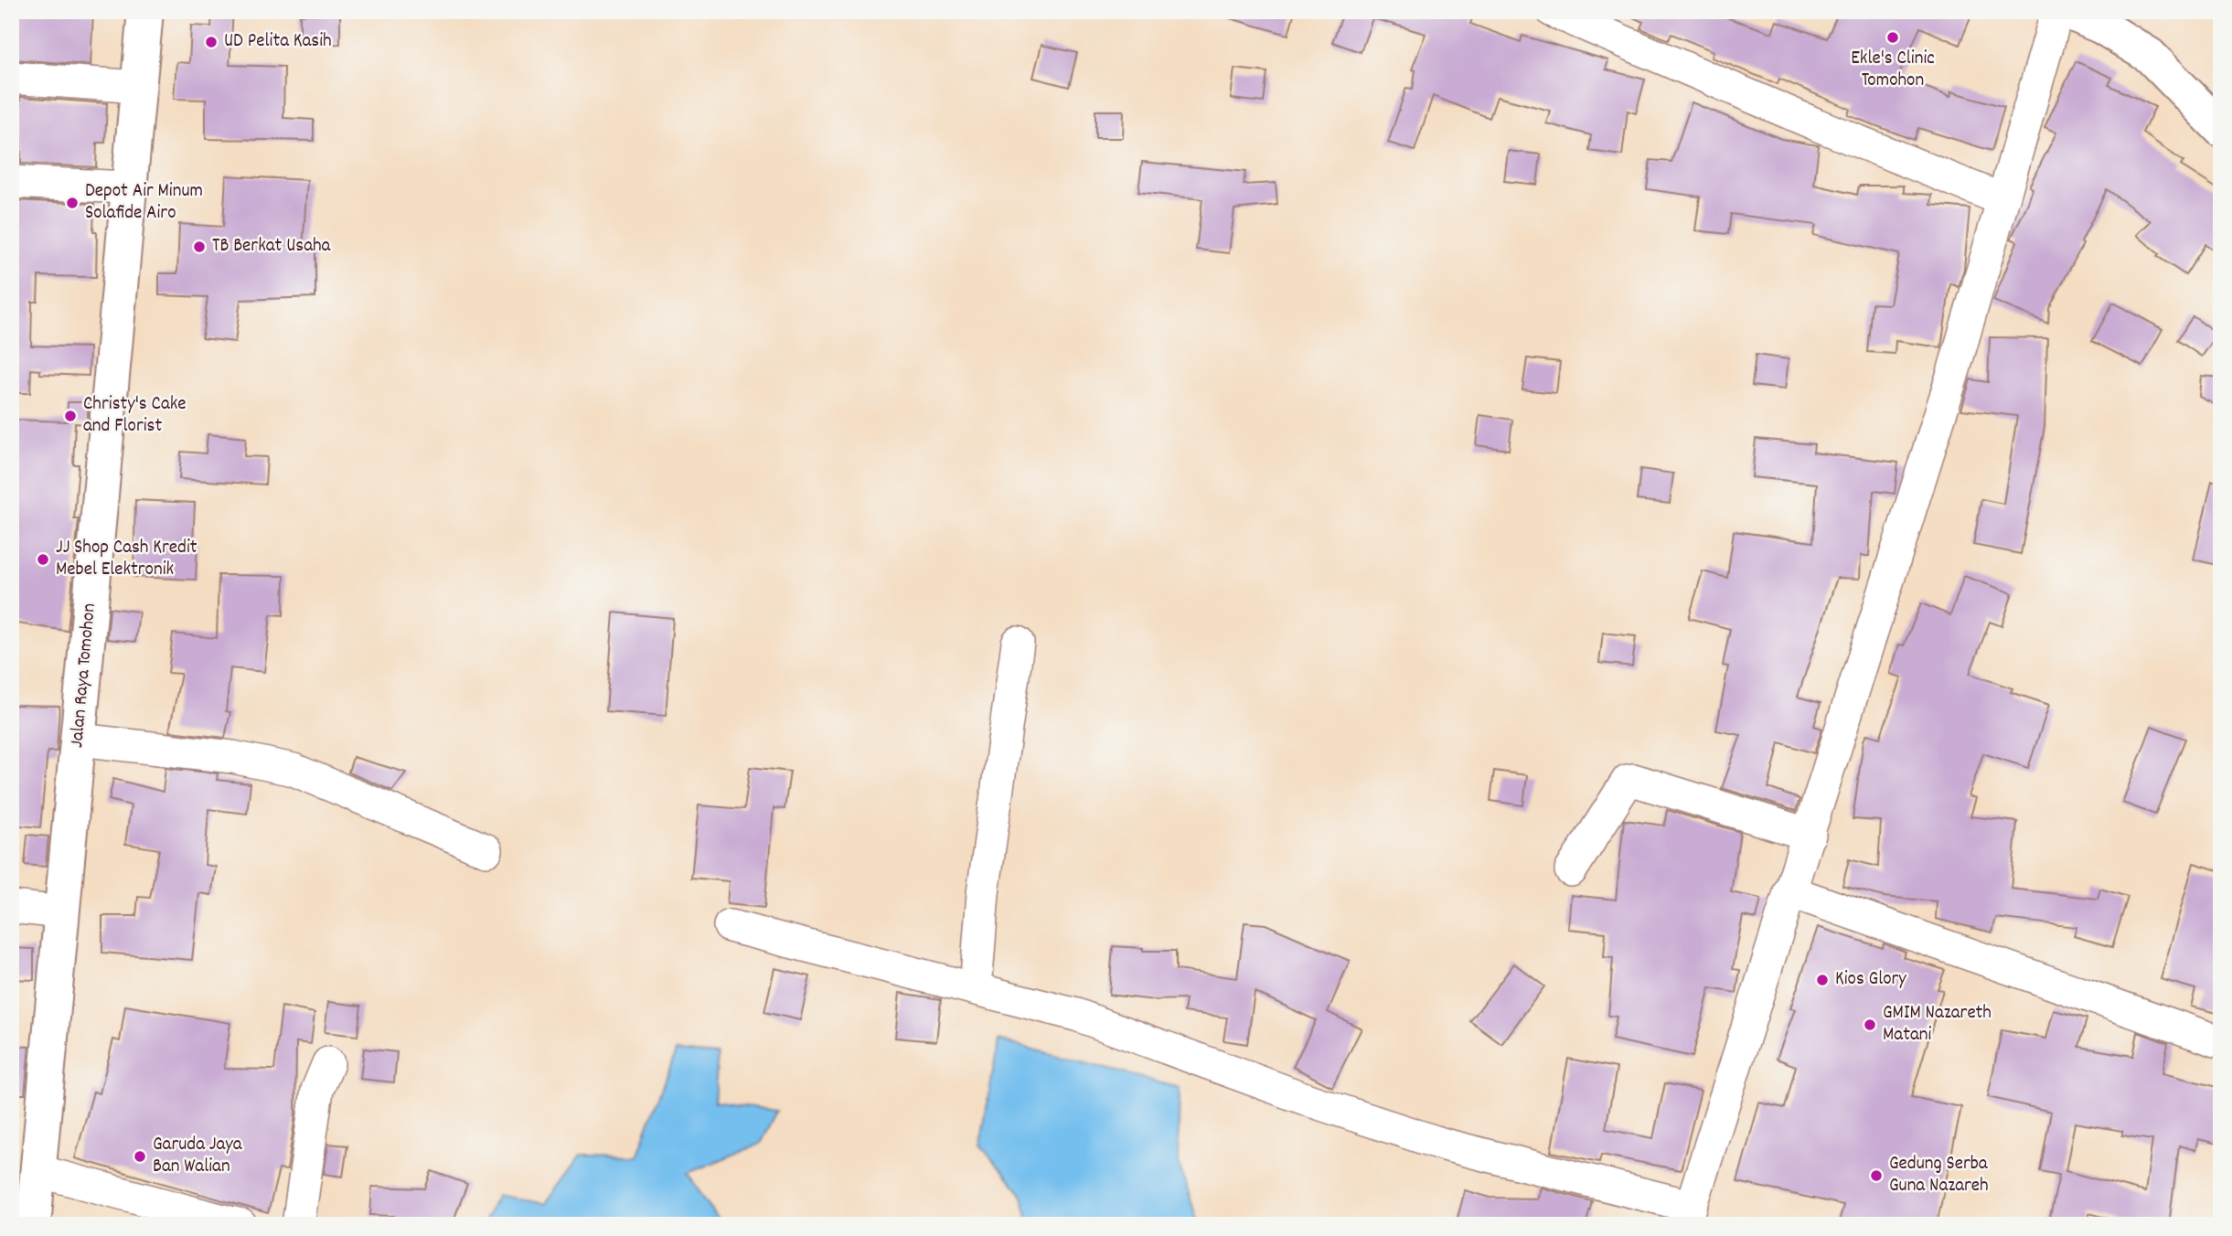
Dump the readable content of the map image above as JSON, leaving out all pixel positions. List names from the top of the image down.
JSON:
{
  "streets": {
    "highway": ["Jalan Raya Tomohon"]
  },
  "places": [
    "Ekle's Clinic Tomohon",
    "UD Pelita Kasih",
    "Depot Air Minum Solafide Airo",
    "TB Berkat Usaha",
    "Christy's Cake and Florist",
    "JJ Shop Cash Kredit Mebel Elektronik",
    "Kios Glory",
    "GMIM Nazareth Matani",
    "Garuda Jaya Ban Walian",
    "Gedung Serba Guna Nazareh"
  ]
}
